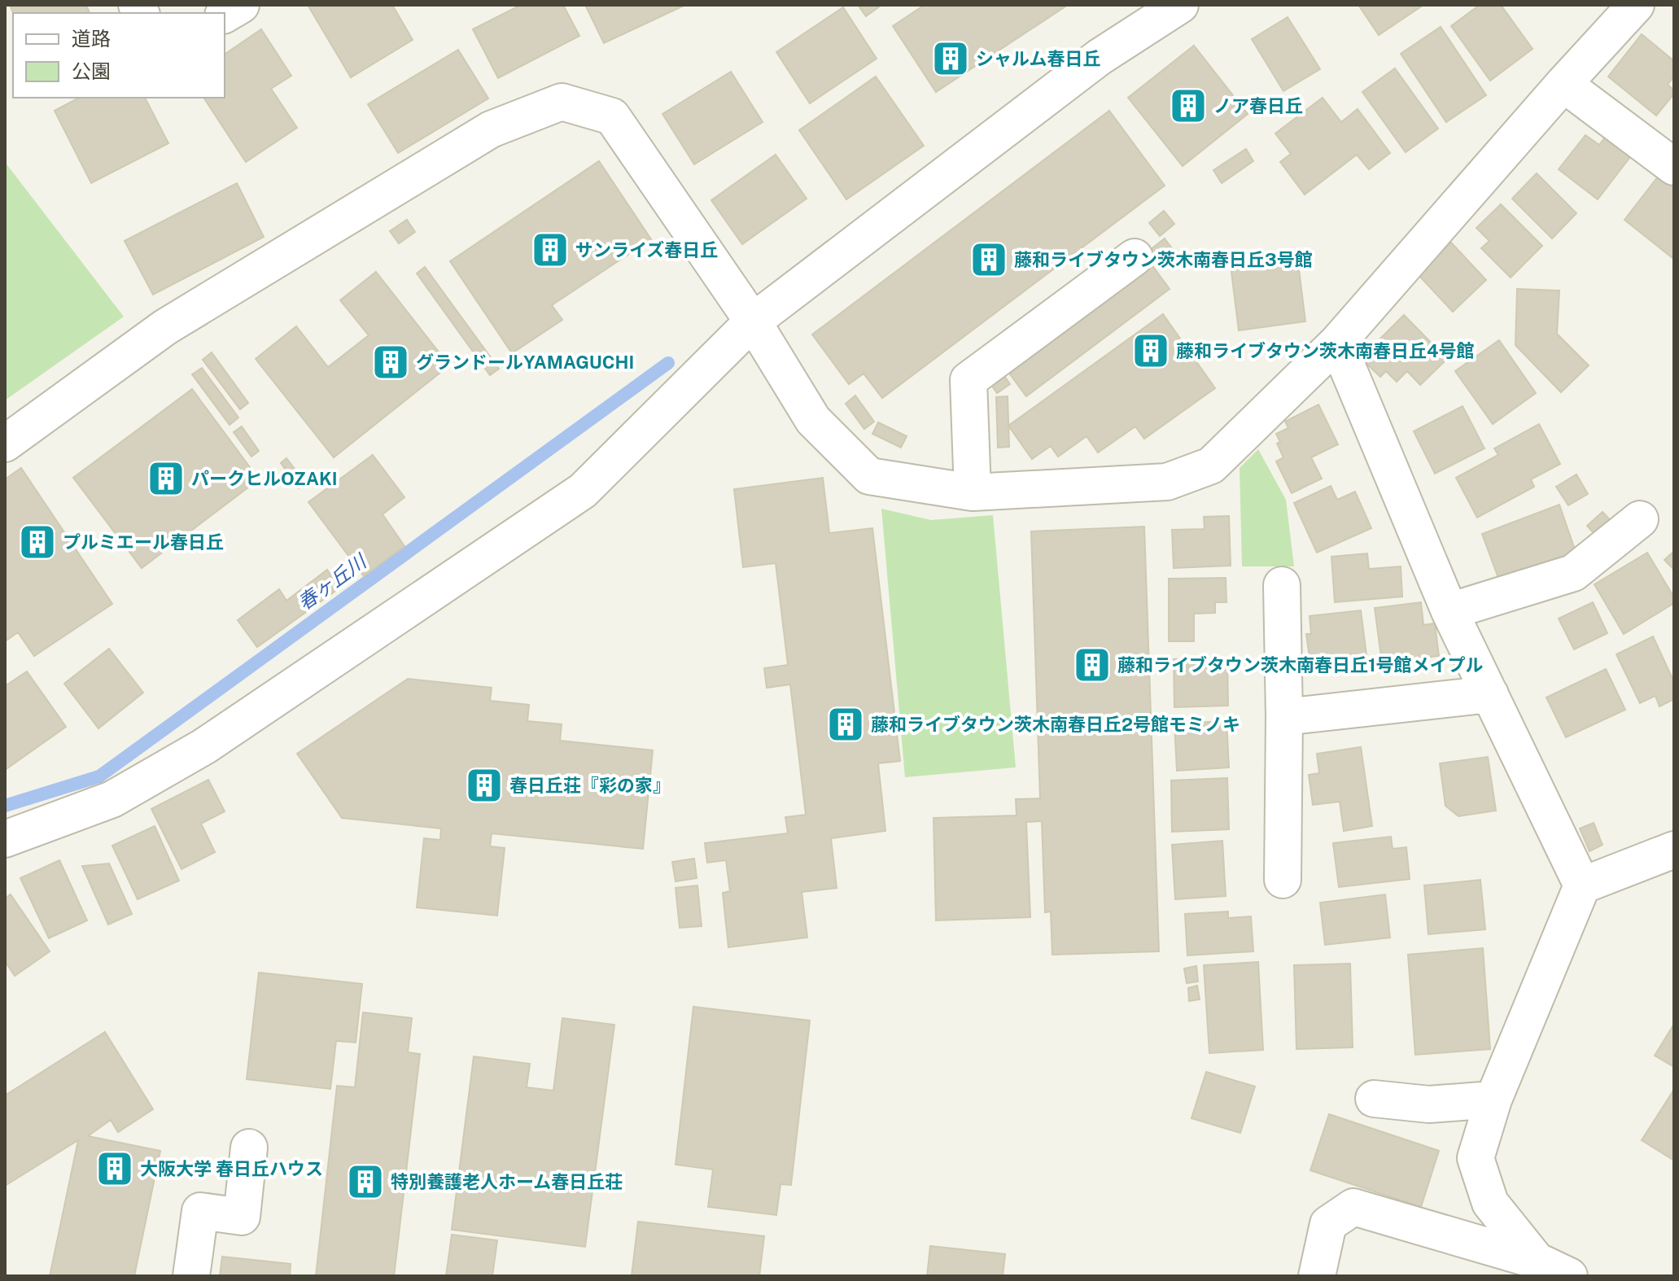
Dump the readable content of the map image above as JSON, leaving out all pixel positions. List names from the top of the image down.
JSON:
{
  "water": ["春ヶ丘川"],
  "places": {
    "building": [
      "シャルム春日丘",
      "ノア春日丘",
      "サンライズ春日丘",
      "藤和ライブタウン茨木南春日丘3号館",
      "藤和ライブタウン茨木南春日丘4号館",
      "グランドールYAMAGUCHI",
      "パークヒルOZAKI",
      "プルミエール春日丘",
      "藤和ライブタウン茨木南春日丘1号館メイプル",
      "藤和ライブタウン茨木南春日丘2号館モミノキ",
      "春日丘荘『彩の家』",
      "大阪大学 春日丘ハウス",
      "特別養護老人ホーム春日丘荘"
    ]
  },
  "legend": ["道路", "公園"]
}
